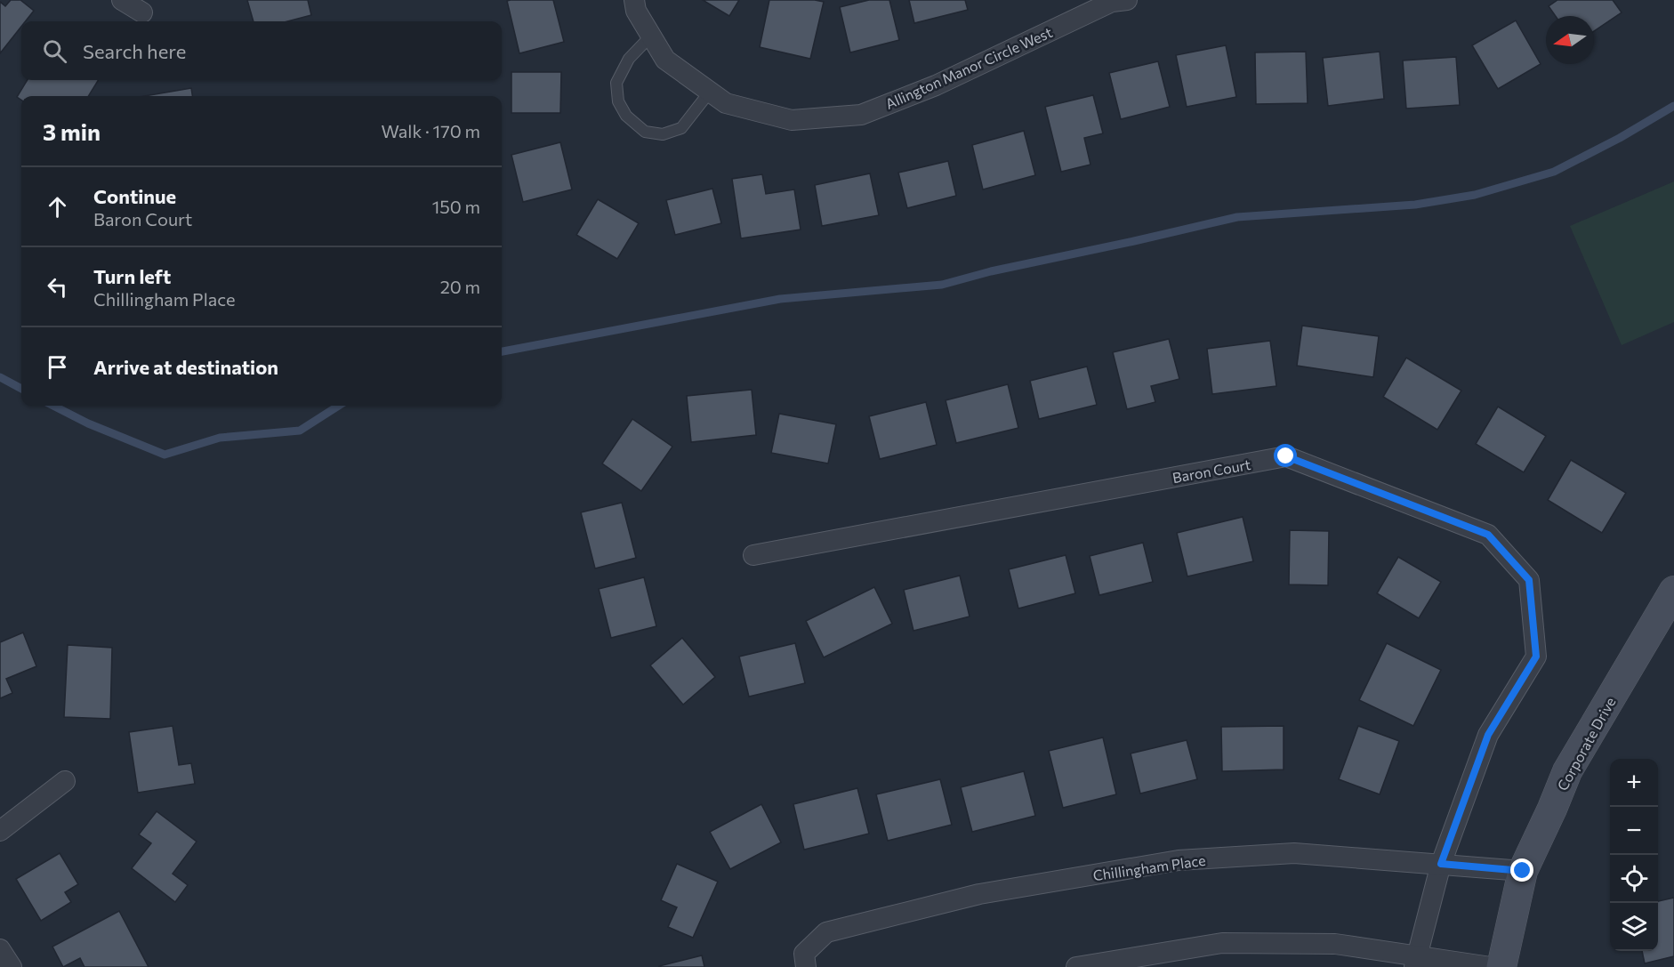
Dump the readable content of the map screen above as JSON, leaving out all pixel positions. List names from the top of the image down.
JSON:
{
  "streets": {
    "street": [
      "Allington Manor Circle West",
      "Baron Court",
      "Corporate Drive",
      "Chillingham Place"
    ]
  },
  "crossings": [
    ["Baron Court", "Chillingham Place"],
    ["Corporate Drive", "Chillingham Place"]
  ],
  "north": "left",
  "page": {
    "search": "Search here",
    "heading": ["3 min", "Walk · 170 m"],
    "list": [
      ["Continue", "Baron Court", "150 m"],
      ["Turn left", "Chillingham Place", "20 m"],
      "Arrive at destination"
    ],
    "map_buttons": ["+", "−"]
  }
}
